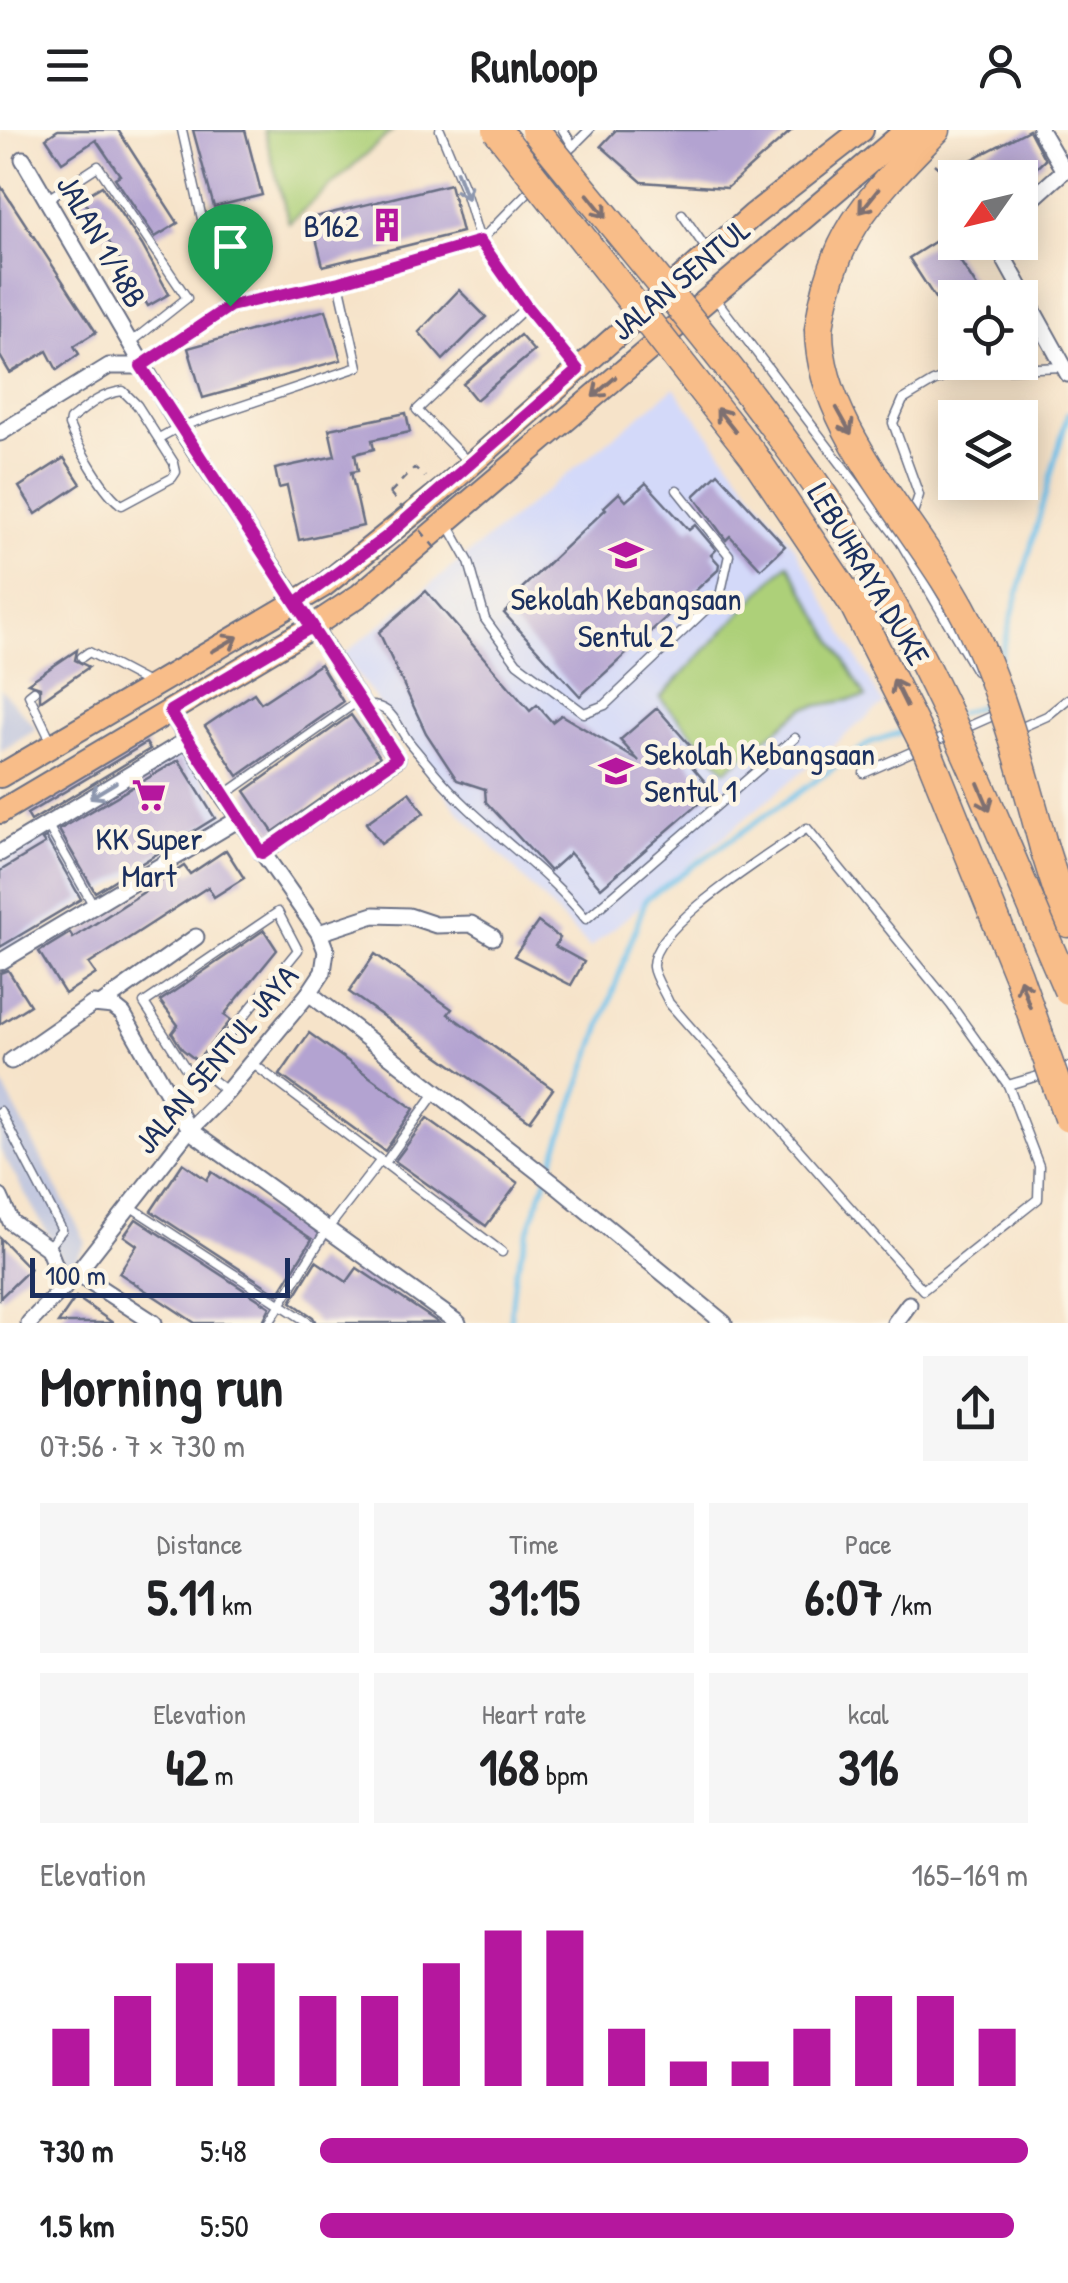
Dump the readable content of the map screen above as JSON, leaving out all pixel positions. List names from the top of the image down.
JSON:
{
  "streets": {
    "highway": ["LEBUHRAYA DUKE"],
    "main road": ["JALAN SENTUL"],
    "street": ["JALAN 1/48B", "JALAN SENTUL JAYA"]
  },
  "crossings": [
    ["JALAN 1/48B", "JALAN SENTUL"],
    ["JALAN 1/48B", "JALAN SENTUL JAYA"],
    ["JALAN SENTUL", "JALAN SENTUL JAYA"]
  ],
  "places": {
    "building": ["B162"],
    "school or university": ["Sekolah Kebangsaan Sentul 2", "Sekolah Kebangsaan Sentul 1"],
    "supermarket": ["KK Super Mart"]
  },
  "scale_bar": "100 m",
  "north": "bottom left",
  "page": {
    "header": "Runloop",
    "scale": "100 m",
    "heading": ["Morning run", "07:56 · 7 × 730 m"],
    "stats": [
      ["Distance", "5.11 km"],
      ["Time", "31:15"],
      ["Pace", "6:07 /km"],
      ["Elevation", "42 m"],
      ["Heart rate", "168 bpm"],
      ["kcal", "316"]
    ],
    "chart": ["Elevation", "165–169 m"],
    "list": [
      {
        "name": "730 m",
        "note": "5:48"
      },
      {
        "name": "1.5 km",
        "note": "5:50"
      }
    ]
  }
}
